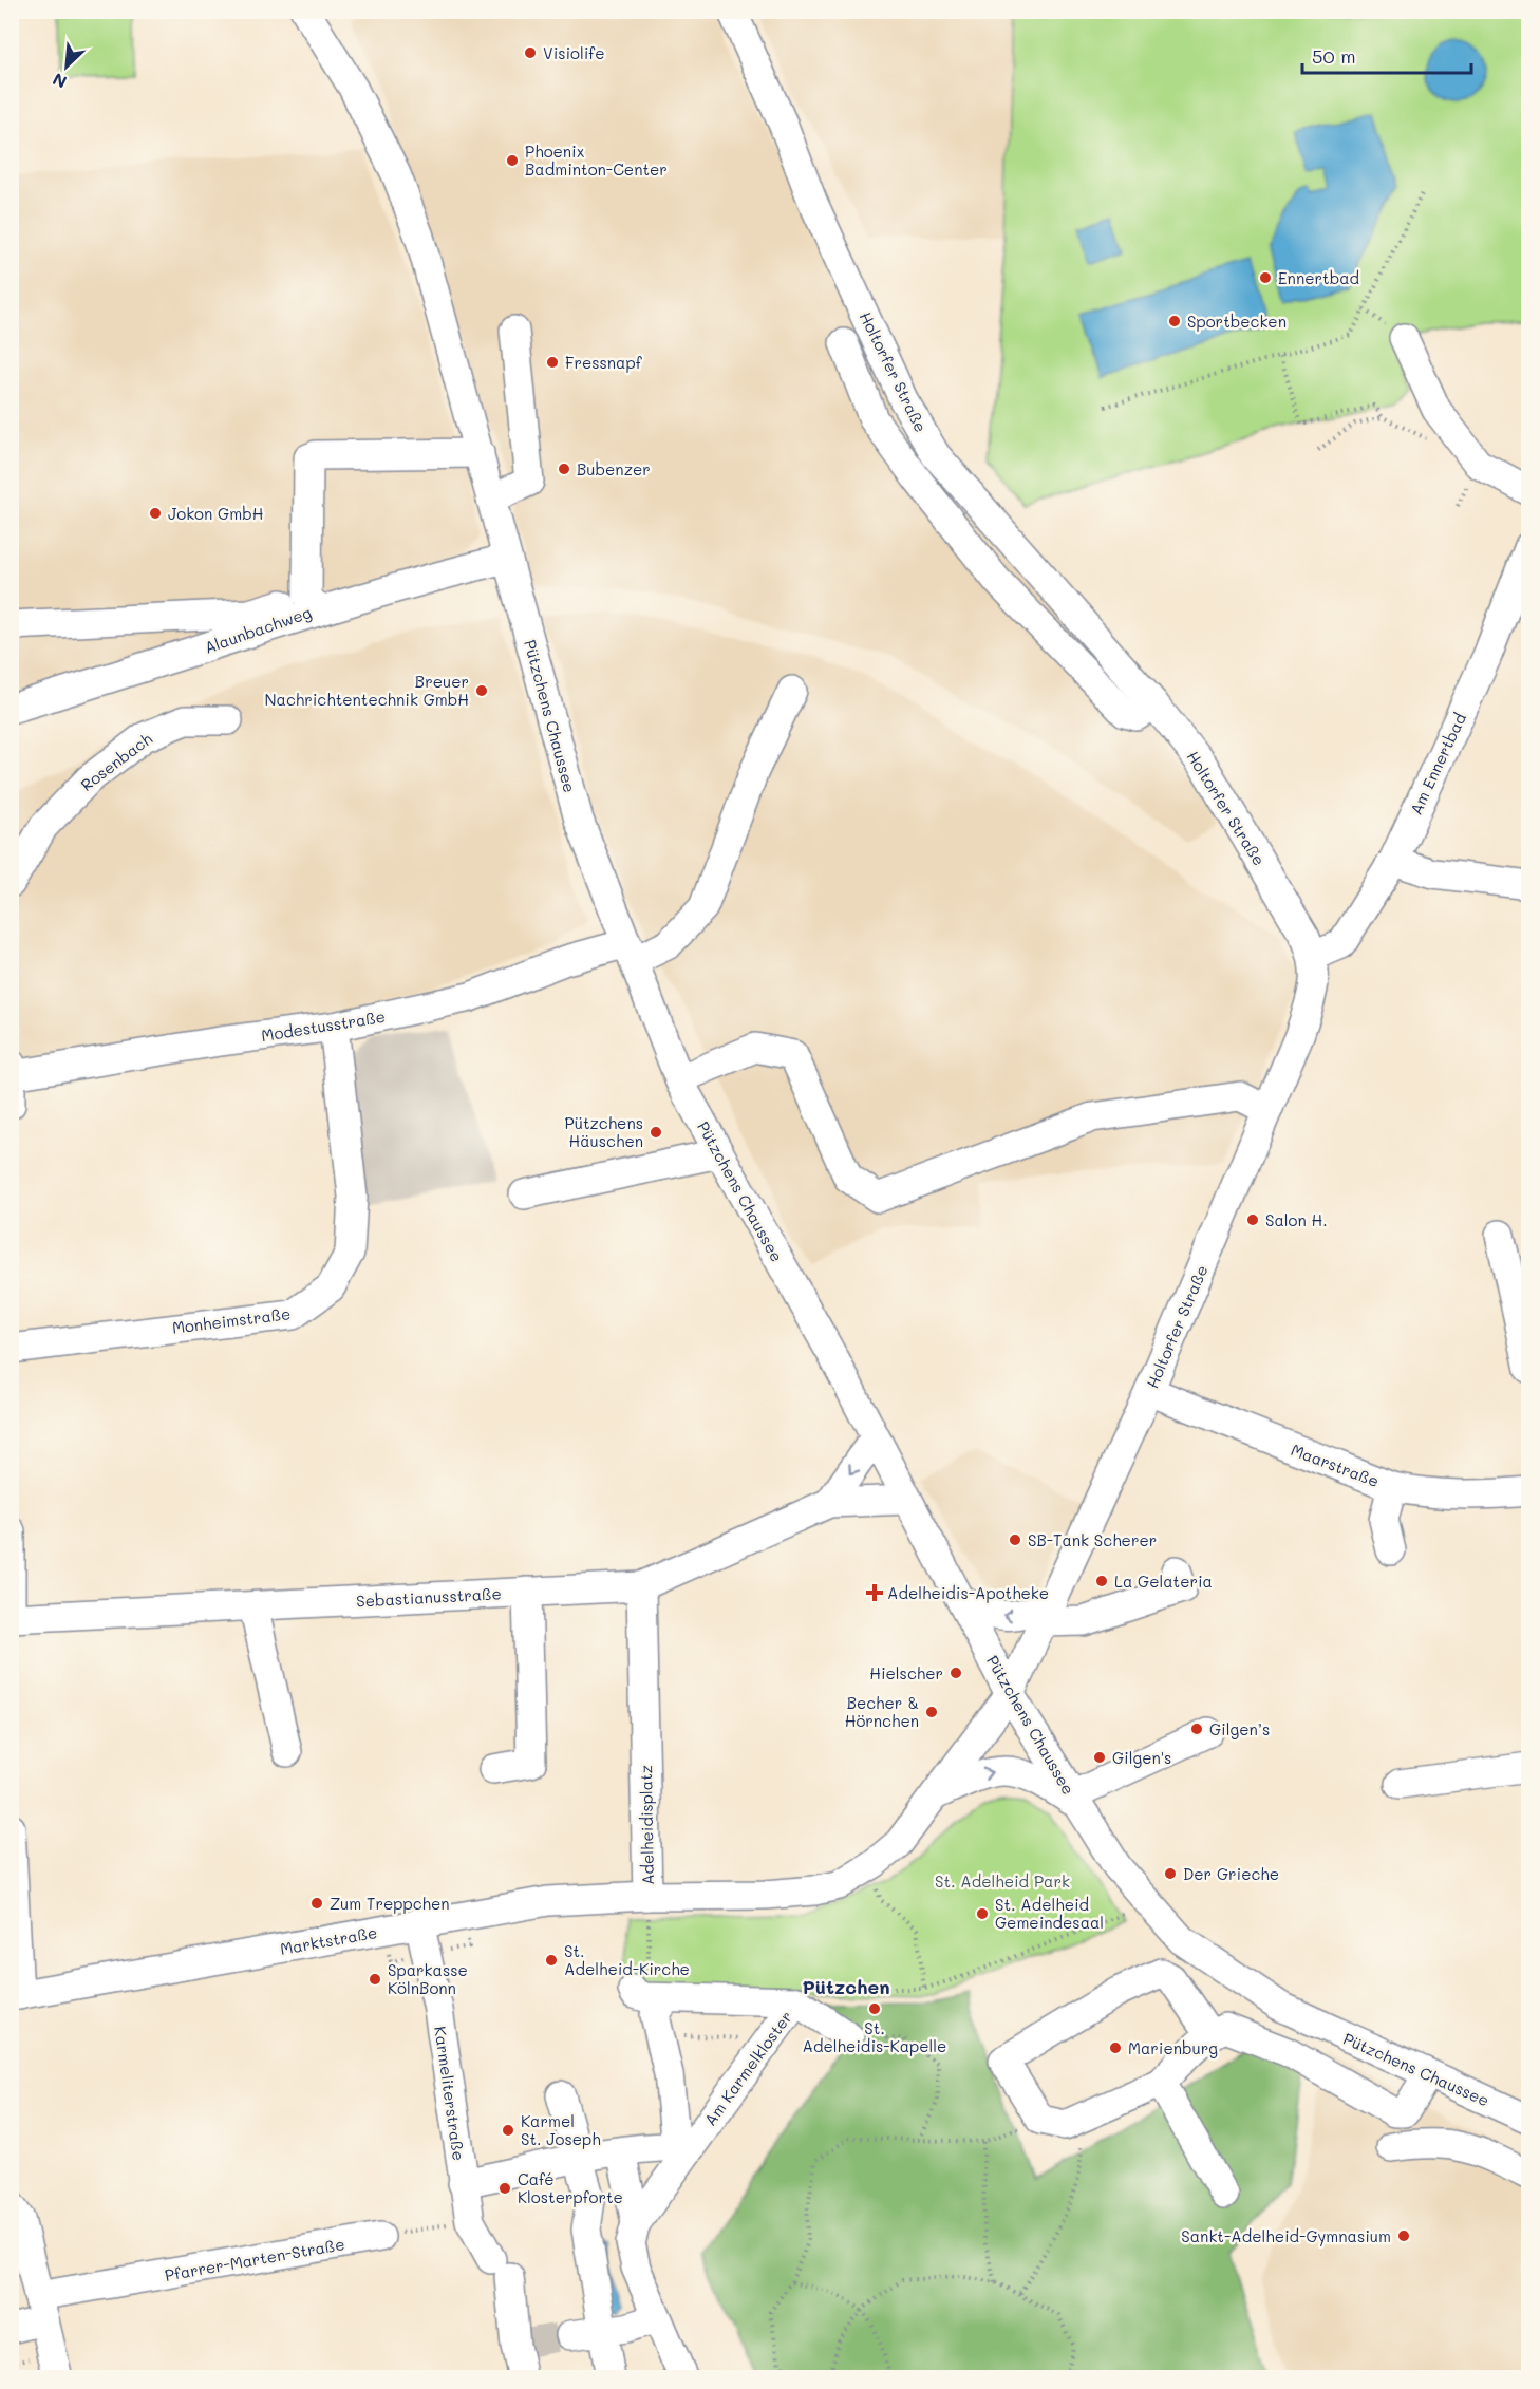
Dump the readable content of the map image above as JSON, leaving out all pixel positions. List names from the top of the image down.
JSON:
{
  "streets": {
    "street": [
      "Holtorfer Straße",
      "Alaunbachweg",
      "Pützchens Chaussee",
      "Rosenbach",
      "Am Ennertbad",
      "Modestusstraße",
      "Monheimstraße",
      "Maarstraße",
      "Sebastianusstraße",
      "Adelheidisplatz",
      "Marktstraße",
      "Am Karmelkloster",
      "Karmeliterstraße",
      "Pfarrer-Marten-Straße"
    ]
  },
  "crossings": [
    ["Holtorfer Straße", "Pützchens Chaussee"],
    ["Holtorfer Straße", "Am Ennertbad"],
    ["Holtorfer Straße", "Maarstraße"],
    ["Holtorfer Straße", "Adelheidisplatz"],
    ["Alaunbachweg", "Pützchens Chaussee"],
    ["Pützchens Chaussee", "Modestusstraße"],
    ["Pützchens Chaussee", "Sebastianusstraße"],
    ["Pützchens Chaussee", "Adelheidisplatz"],
    ["Modestusstraße", "Monheimstraße"],
    ["Sebastianusstraße", "Adelheidisplatz"],
    ["Adelheidisplatz", "Marktstraße"],
    ["Marktstraße", "Karmeliterstraße"]
  ],
  "districts": ["Pützchen"],
  "parks": ["St. Adelheid Park"],
  "places": {
    "other": [
      "Visiolife",
      "Phoenix Badminton-Center",
      "Ennertbad",
      "Sportbecken",
      "Fressnapf",
      "Bubenzer",
      "Jokon GmbH",
      "Breuer Nachrichtentechnik GmbH",
      "Pützchens Häuschen",
      "Salon H.",
      "SB-Tank Scherer",
      "La Gelateria",
      "Hielscher",
      "Becher & Hörnchen",
      "Gilgen’s",
      "Gilgen's",
      "Der Grieche",
      "Zum Treppchen",
      "St. Adelheid Gemeindesaal",
      "St. Adelheid-Kirche",
      "Sparkasse KölnBonn",
      "St. Adelheidis-Kapelle",
      "Marienburg",
      "Karmel St. Joseph",
      "Café Klosterpforte",
      "Sankt-Adelheid-Gymnasium"
    ],
    "health": ["Adelheidis-Apotheke"]
  },
  "scale_bar": "50 m",
  "north": "bottom left"
}
